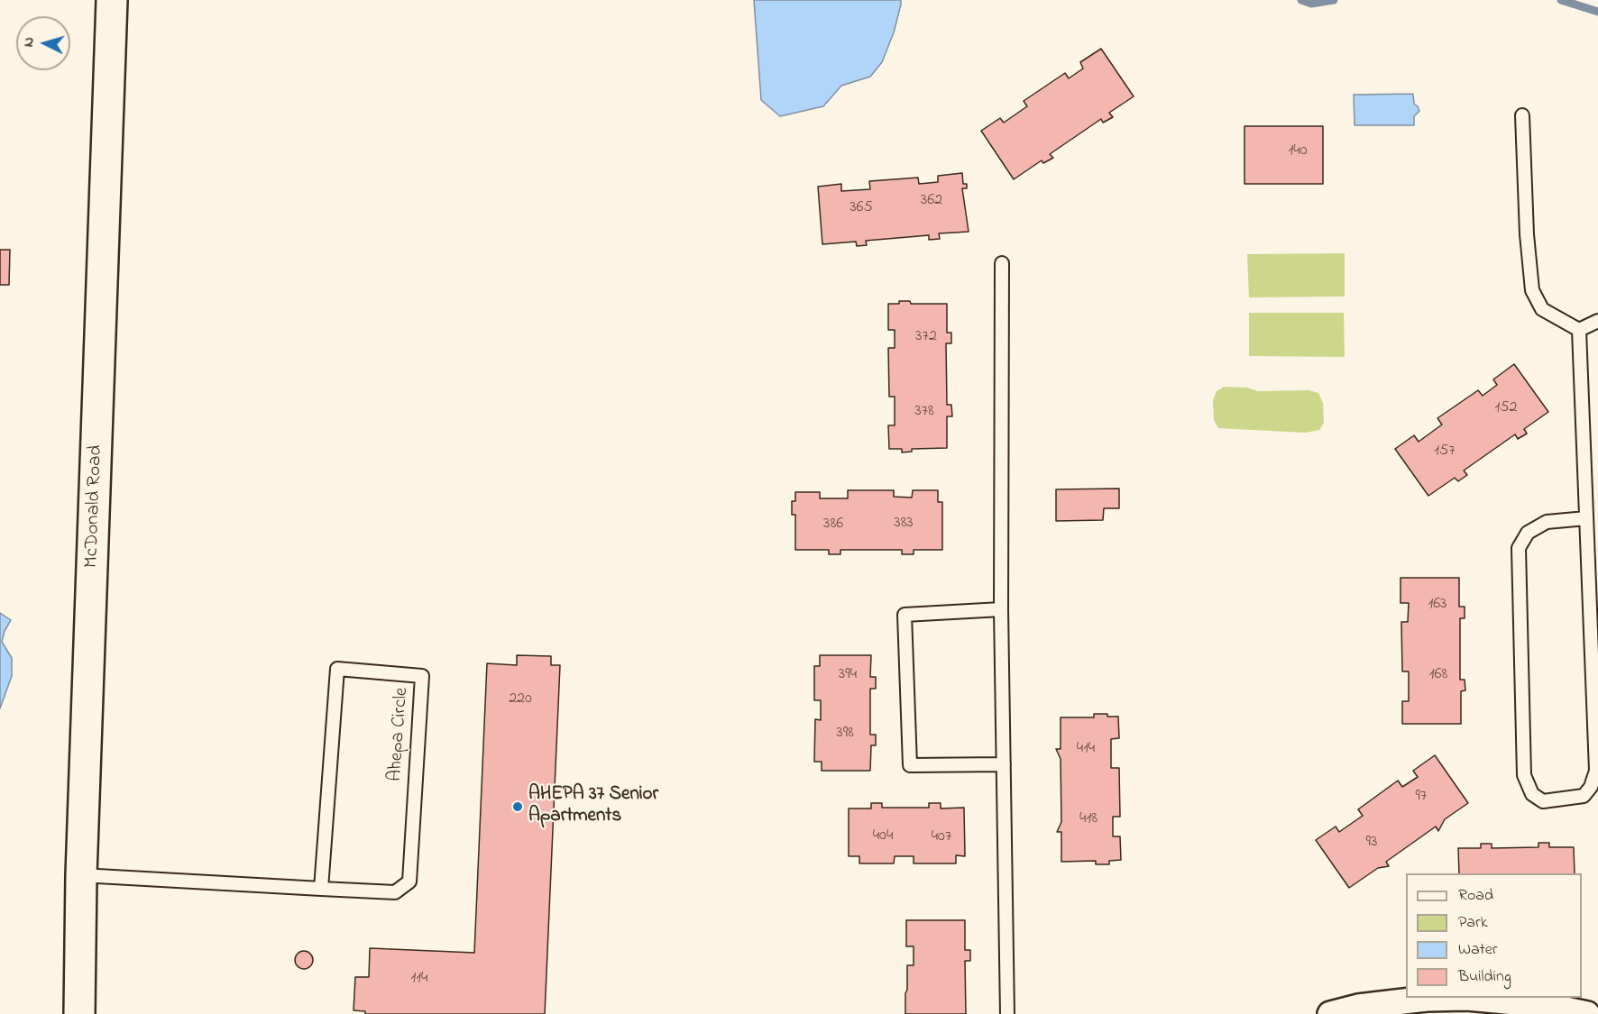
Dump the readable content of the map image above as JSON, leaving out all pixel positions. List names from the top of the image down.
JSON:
{
  "streets": {
    "street": ["McDonald Road"],
    "lane": ["Ahepa Circle"]
  },
  "crossings": [
    ["McDonald Road", "Ahepa Circle"]
  ],
  "places": ["AHEPA 37 Senior Apartments"],
  "house_numbers": [
    "140",
    "362",
    "365",
    "372",
    "152",
    "378",
    "157",
    "383",
    "386",
    "163",
    "394",
    "168",
    "220",
    "398",
    "414",
    "97",
    "418",
    "404",
    "407",
    "93",
    "114"
  ],
  "legend": [
    "Road",
    "Park",
    "Water",
    "Building"
  ],
  "north": "left"
}
